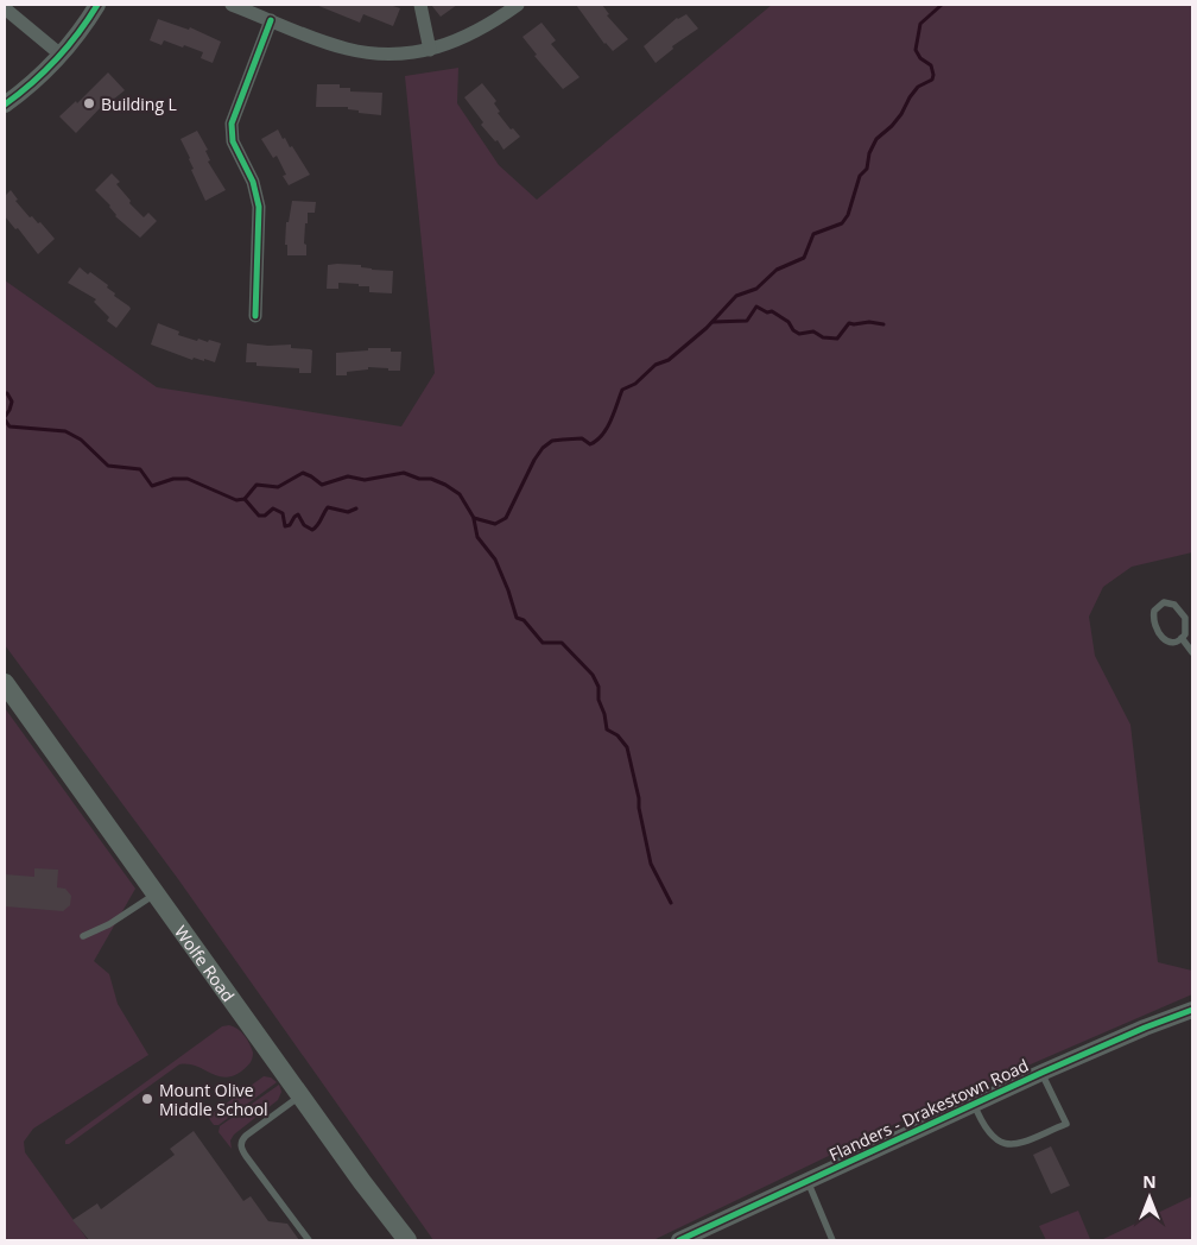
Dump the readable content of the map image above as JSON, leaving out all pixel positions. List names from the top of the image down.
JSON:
{
  "streets": {
    "main road": ["Wolfe Road"],
    "street": ["Flanders - Drakestown Road"]
  },
  "places": ["Building L", "Mount Olive Middle School"],
  "north": "top"
}
